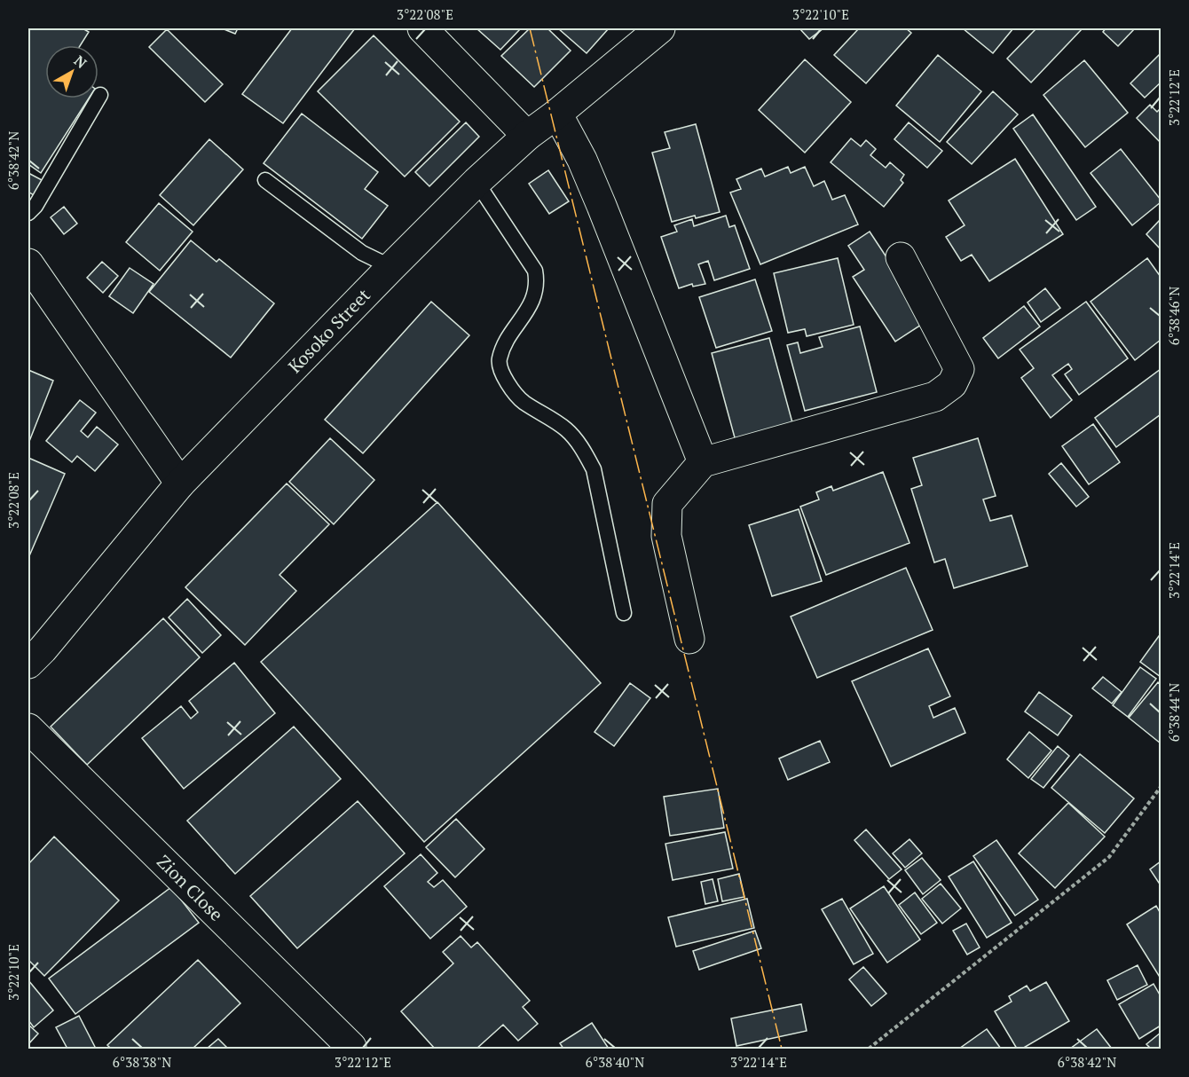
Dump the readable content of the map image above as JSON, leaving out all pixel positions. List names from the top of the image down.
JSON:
{
  "streets": {
    "street": ["Kosoko Street", "Zion Close"]
  },
  "north": "top right",
  "coordinates": [
    "3°22'08\"E",
    "3°22'10\"E",
    "3°22'12\"E",
    "6°38'42\"N",
    "6°38'46\"N",
    "3°22'14\"E",
    "6°38'44\"N",
    "6°38'38\"N",
    "6°38'40\"N"
  ]
}
